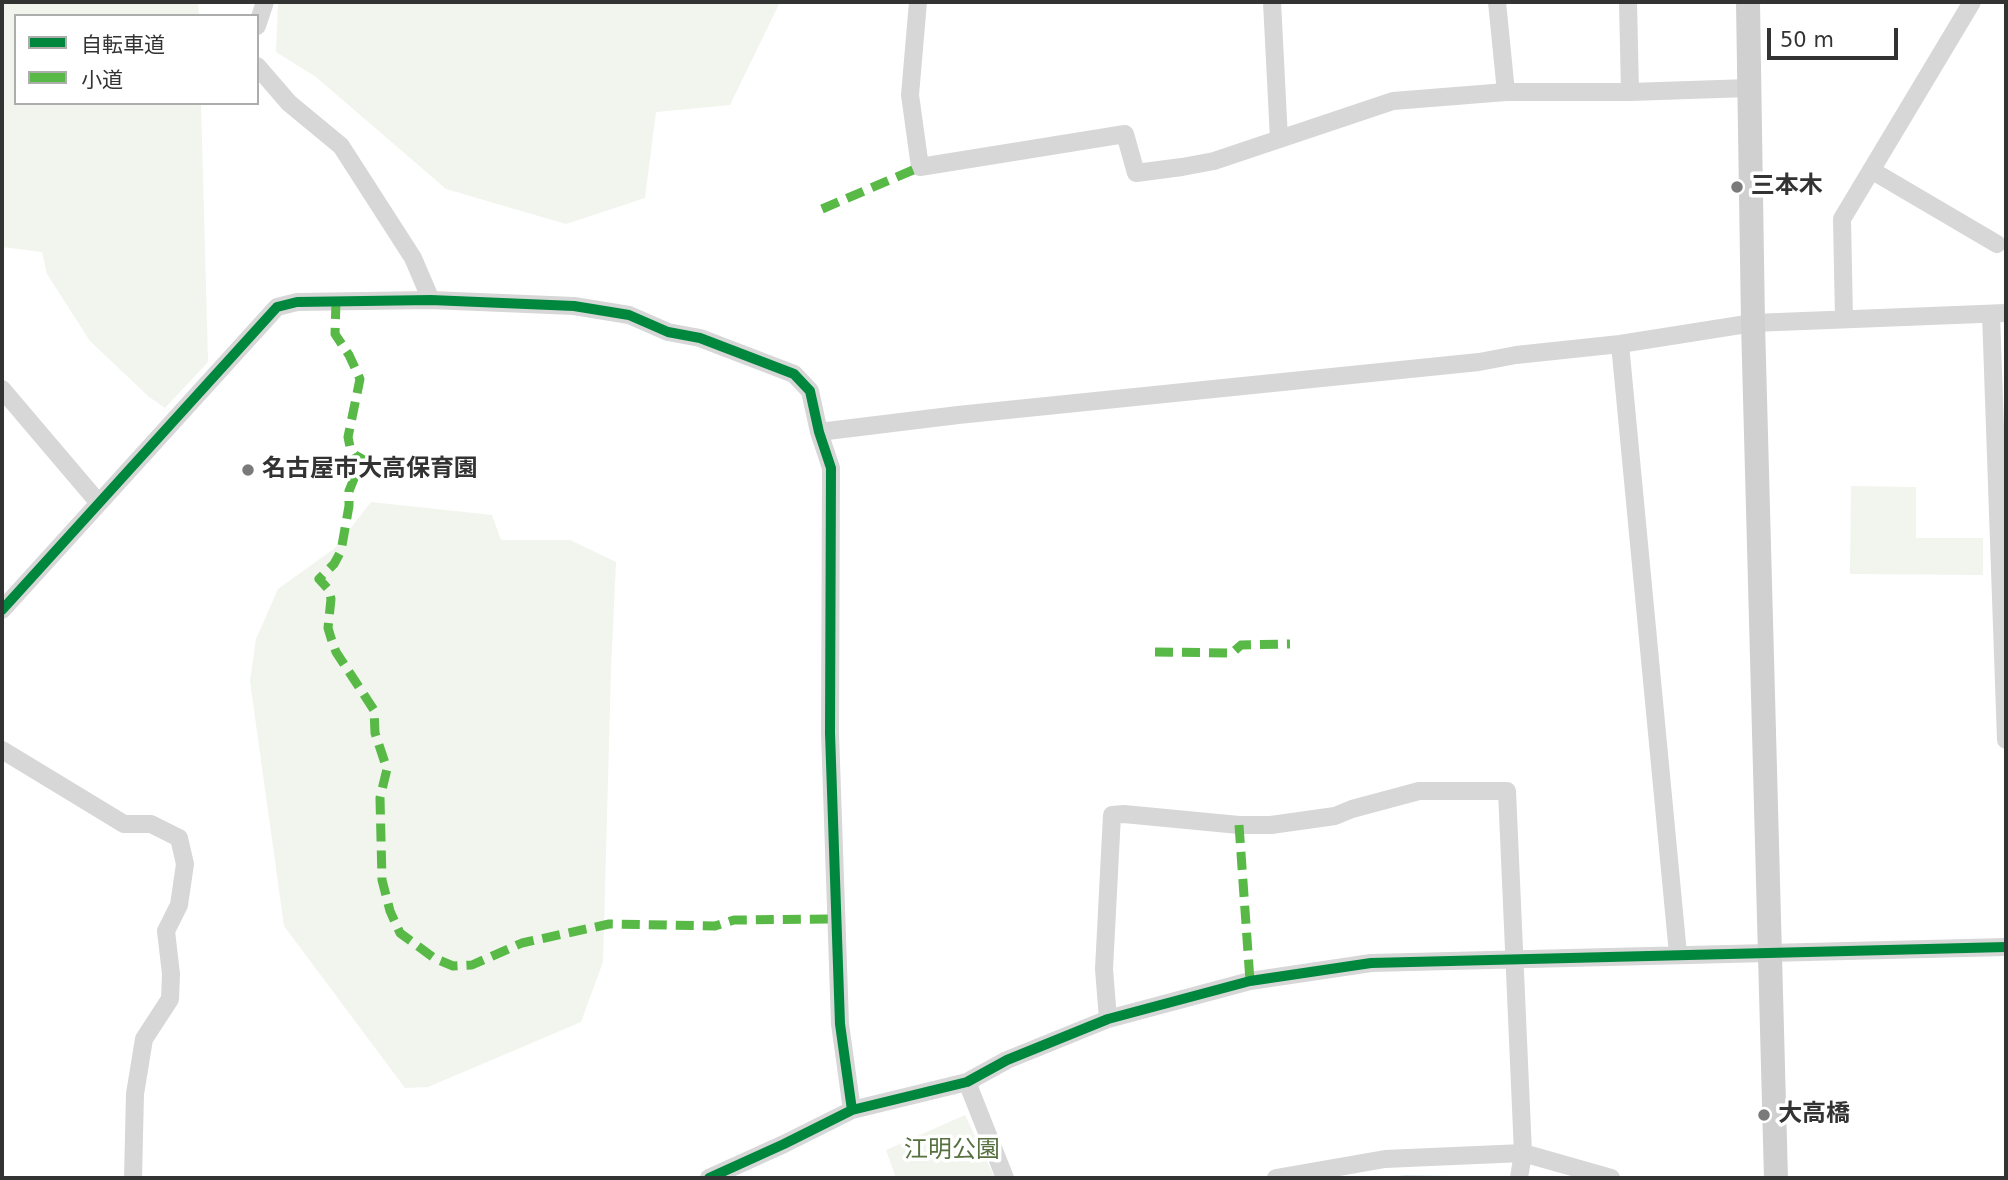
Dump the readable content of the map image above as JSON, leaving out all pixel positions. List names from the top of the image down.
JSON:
{
  "parks": ["江明公園"],
  "places": ["三本木", "名古屋市大高保育園", "大高橋"],
  "legend": ["自転車道", "小道"],
  "scale_bar": "50 m"
}
